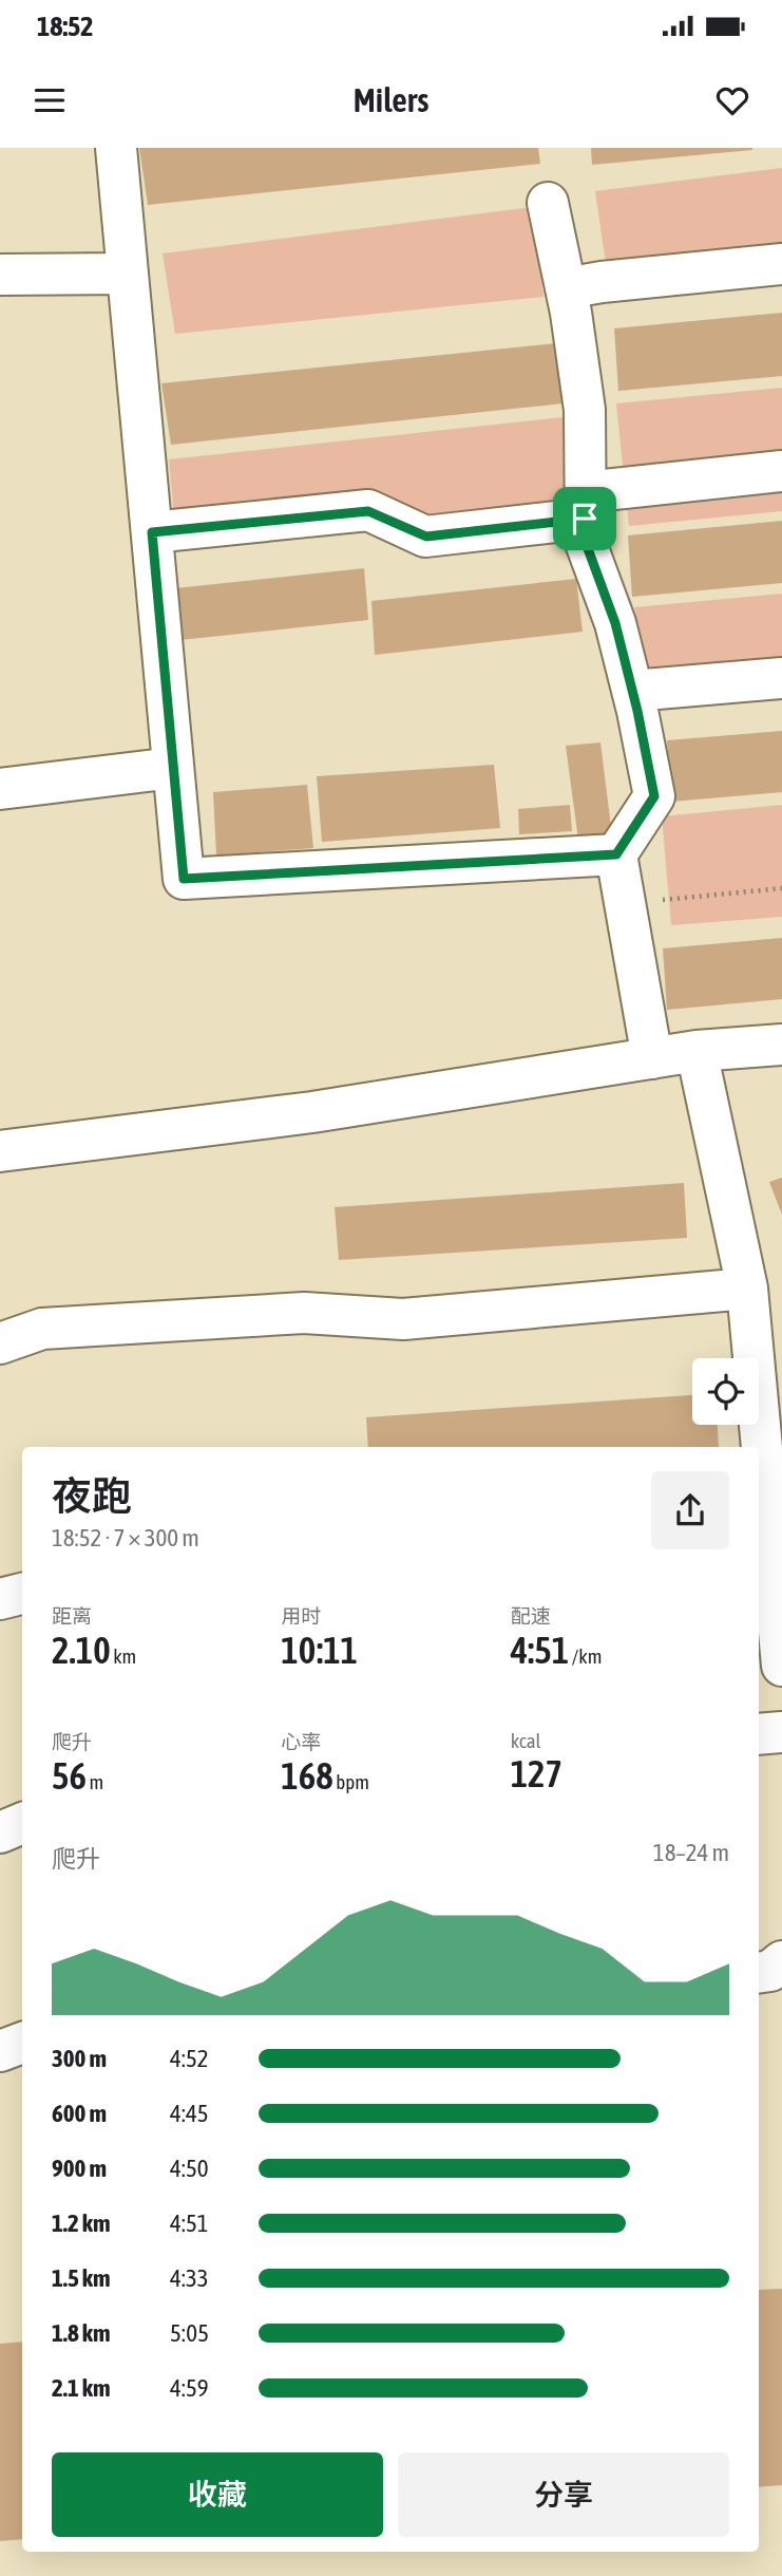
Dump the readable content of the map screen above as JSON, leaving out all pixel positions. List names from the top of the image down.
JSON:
{
  "page": {
    "status": "18:52",
    "header": "Milers",
    "heading": ["夜跑", "18:52 · 7 × 300 m"],
    "stats": [
      ["距离", "2.10 km"],
      ["用时", "10:11"],
      ["配速", "4:51 /km"],
      ["爬升", "56 m"],
      ["心率", "168 bpm"],
      ["kcal", "127"]
    ],
    "chart": ["爬升", "18–24 m"],
    "list": [
      {
        "name": "300 m",
        "note": "4:52"
      },
      {
        "name": "600 m",
        "note": "4:45"
      },
      {
        "name": "900 m",
        "note": "4:50"
      },
      {
        "name": "1.2 km",
        "note": "4:51"
      },
      {
        "name": "1.5 km",
        "note": "4:33"
      },
      {
        "name": "1.8 km",
        "note": "5:05"
      },
      {
        "name": "2.1 km",
        "note": "4:59"
      }
    ],
    "buttons": ["收藏", "分享"]
  }
}
